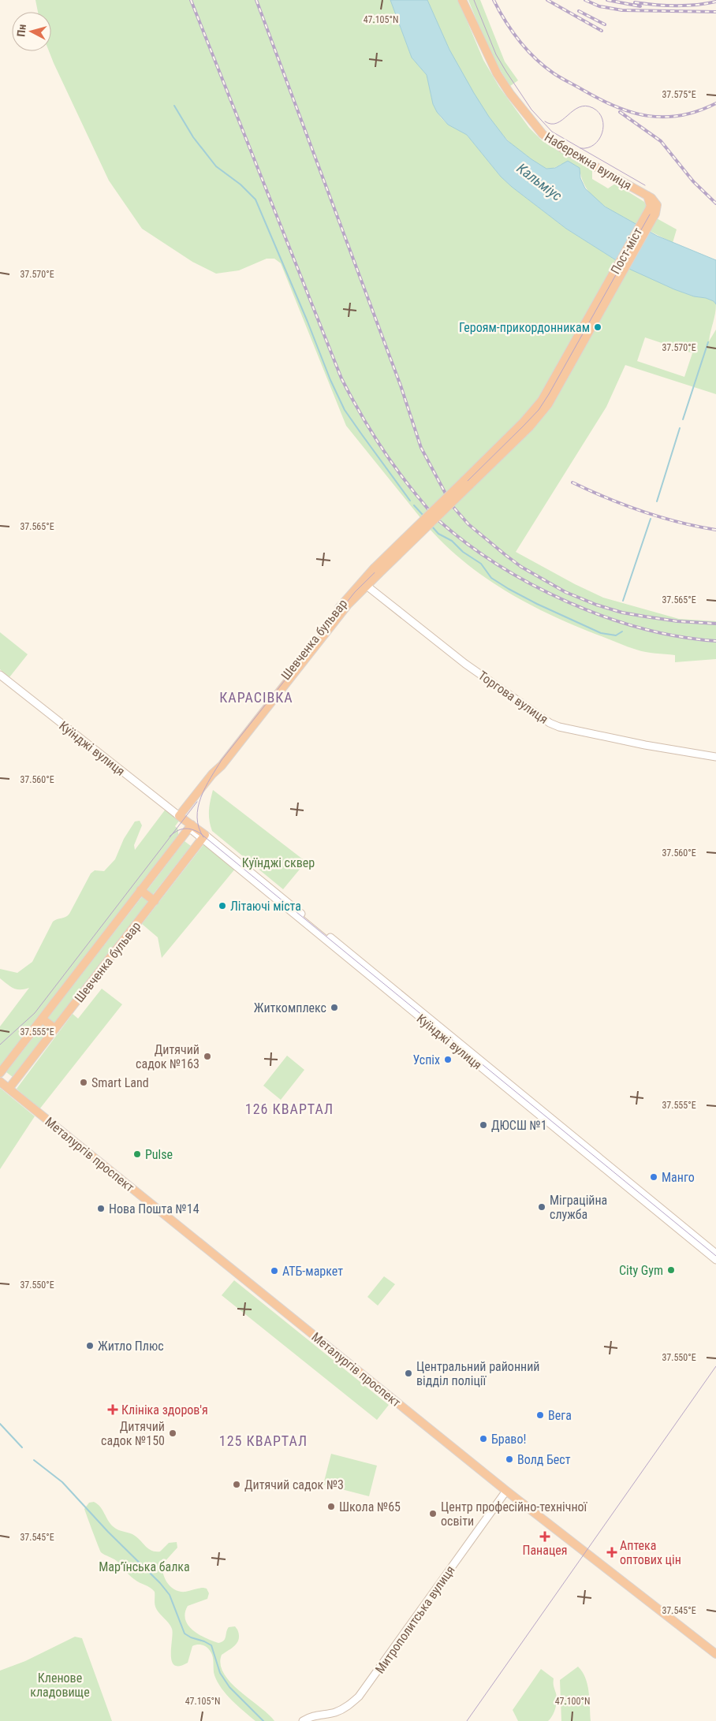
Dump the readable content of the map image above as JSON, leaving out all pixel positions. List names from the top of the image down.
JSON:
{
  "streets": {
    "highway": [
      "Набережна вулиця",
      "Пост-міст",
      "Шевченка бульвар",
      "Куїнджі вулиця",
      "Металургів проспект"
    ],
    "main road": ["Торгова вулиця", "Митрополитська вулиця"]
  },
  "crossings": [
    ["Набережна вулиця", "Пост-міст"],
    ["Пост-міст", "Шевченка бульвар"],
    ["Шевченка бульвар", "Торгова вулиця"],
    ["Шевченка бульвар", "Куїнджі вулиця"],
    ["Шевченка бульвар", "Металургів проспект"],
    ["Металургів проспект", "Митрополитська вулиця"]
  ],
  "districts": ["КАРАСІВКА", "126 КВАРТАЛ", "125 КВАРТАЛ"],
  "water": ["Кальміус"],
  "parks": ["Куїнджі сквер", "Мар’їнська балка", "Кленове кладовище"],
  "places": {
    "other": [
      "Героям-прикордонникам",
      "Літаючі міста",
      "Житкомплекс",
      "Дитячий садок №163",
      "Успіх",
      "Smart Land",
      "ДЮСШ №1",
      "Pulse",
      "Манго",
      "Міграційна служба",
      "Нова Пошта №14",
      "City Gym",
      "АТБ-маркет",
      "Житло Плюс",
      "Центральний районний відділ поліції",
      "Вега",
      "Дитячий садок №150",
      "Браво!",
      "Волд Бест",
      "Дитячий садок №3",
      "Школа №65",
      "Центр професійно-технічної освіти"
    ],
    "health": ["Клініка здоров'я", "Панацея", "Аптека оптових цін"]
  },
  "north": "left",
  "coordinates": [
    "47.105°N",
    "37.575°E",
    "37.570°E",
    "37.565°E",
    "37.560°E",
    "37.555°E",
    "37.550°E",
    "37.545°E",
    "47.100°N"
  ]
}
